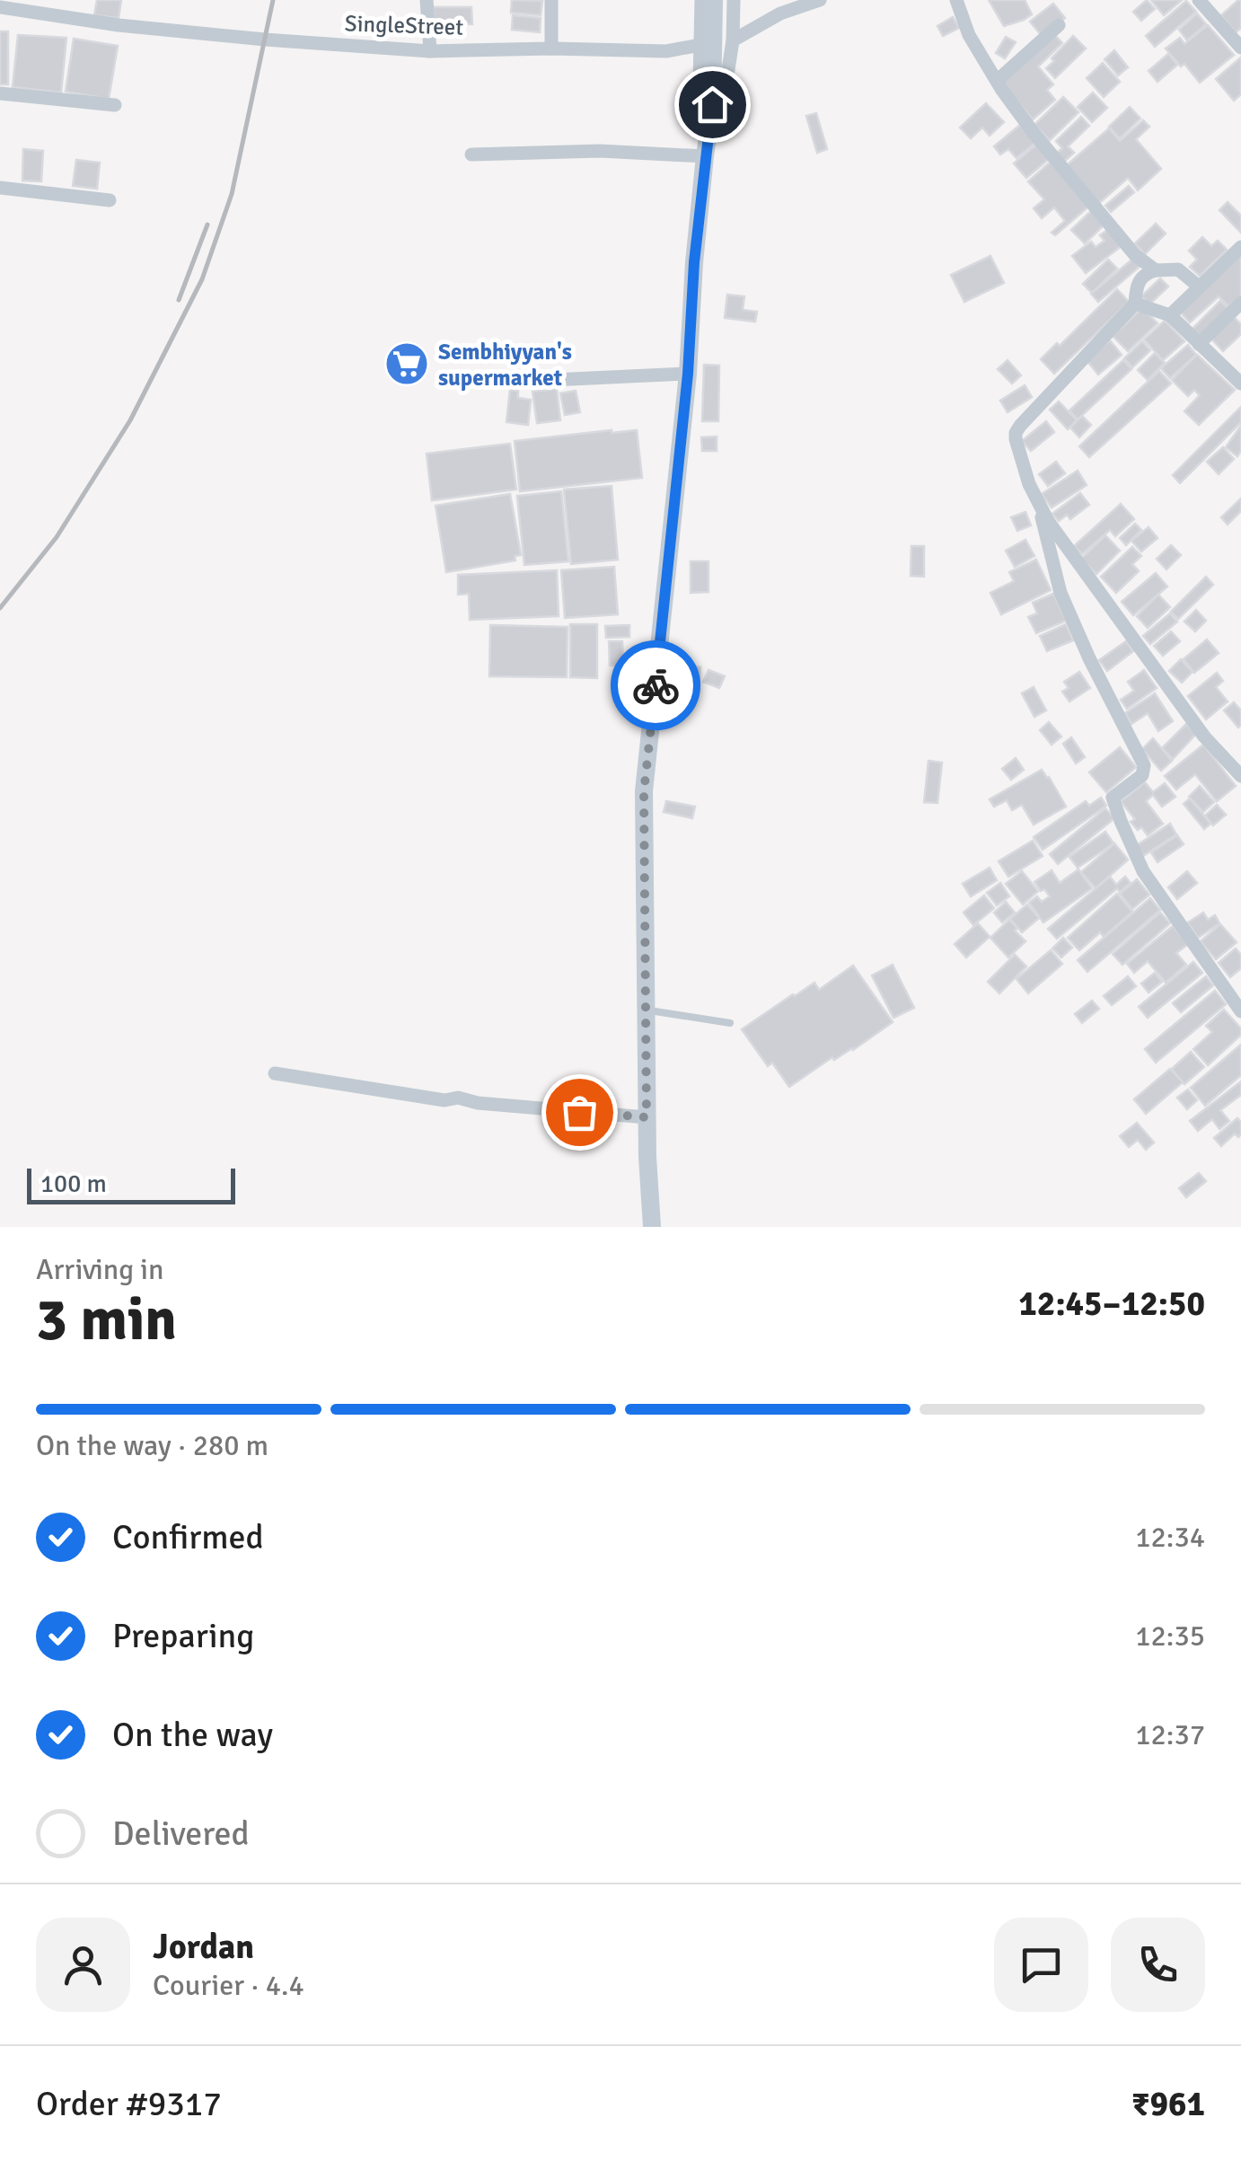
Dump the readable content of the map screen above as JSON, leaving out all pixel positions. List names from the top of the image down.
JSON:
{
  "streets": {
    "street": ["SingleStreet"]
  },
  "places": {
    "supermarket": ["Sembhiyyan's supermarket"]
  },
  "scale_bar": "100 m",
  "page": {
    "scale": "100 m",
    "heading": ["3 min", "Arriving in", "12:45–12:50"],
    "panel": [
      "Jordan",
      "Courier · 4.4",
      "Order #9317",
      "₹961"
    ],
    "bar": "On the way · 280 m",
    "list": [
      ["Confirmed", "12:34"],
      ["Preparing", "12:35"],
      ["On the way", "12:37"],
      "Delivered"
    ]
  }
}
